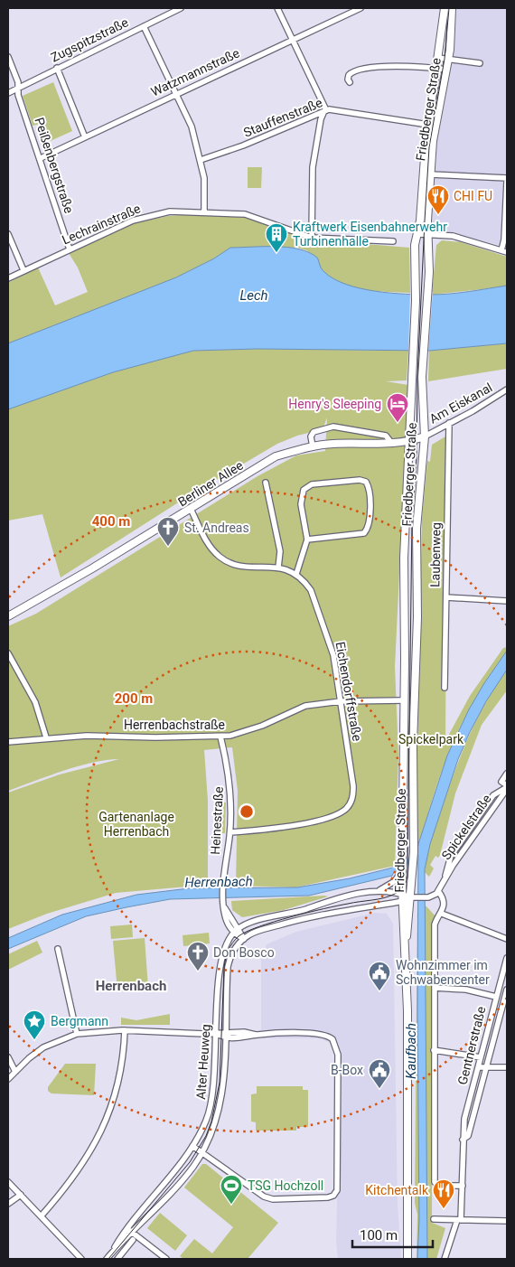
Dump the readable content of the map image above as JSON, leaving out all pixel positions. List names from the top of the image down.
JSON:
{
  "streets": {
    "main road": ["Friedberger Straße", "Berliner Allee"],
    "street": [
      "Zugspitzstraße",
      "Watzmannstraße",
      "Stauffenstraße",
      "Peißenbergstraße",
      "Lechrainstraße",
      "Am Eiskanal",
      "Laubenweg",
      "Eichendorffstraße",
      "Herrenbachstraße",
      "Heinestraße",
      "Spickelstraße",
      "Gentnerstraße",
      "Alter Heuweg"
    ]
  },
  "crossings": [
    ["Zugspitzstraße", "Peißenbergstraße"],
    ["Watzmannstraße", "Peißenbergstraße"],
    ["Friedberger Straße", "Stauffenstraße"],
    ["Friedberger Straße", "Am Eiskanal"],
    ["Friedberger Straße", "Berliner Allee"],
    ["Friedberger Straße", "Herrenbachstraße"],
    ["Friedberger Straße", "Alter Heuweg"],
    ["Peißenbergstraße", "Lechrainstraße"],
    ["Am Eiskanal", "Berliner Allee"],
    ["Am Eiskanal", "Laubenweg"],
    ["Eichendorffstraße", "Herrenbachstraße"],
    ["Eichendorffstraße", "Heinestraße"],
    ["Herrenbachstraße", "Heinestraße"],
    ["Heinestraße", "Alter Heuweg"]
  ],
  "districts": ["Herrenbach"],
  "water": ["Lech", "Herrenbach", "Kaufbach"],
  "parks": ["Spickelpark", "Gartenanlage Herrenbach"],
  "places": {
    "restaurant": ["CHI FU", "Kitchentalk"],
    "building": ["Kraftwerk Eisenbahnerwehr Turbinenhalle"],
    "hotel": ["Henry's Sleeping"],
    "church": ["St. Andreas", "Don Bosco"],
    "public building": ["Wohnzimmer im Schwabencenter", "B-Box"],
    "place": ["Bergmann"],
    "sports": ["TSG Hochzoll"]
  },
  "scale_bar": "100 m",
  "rings": ["400 m", "200 m"]
}
